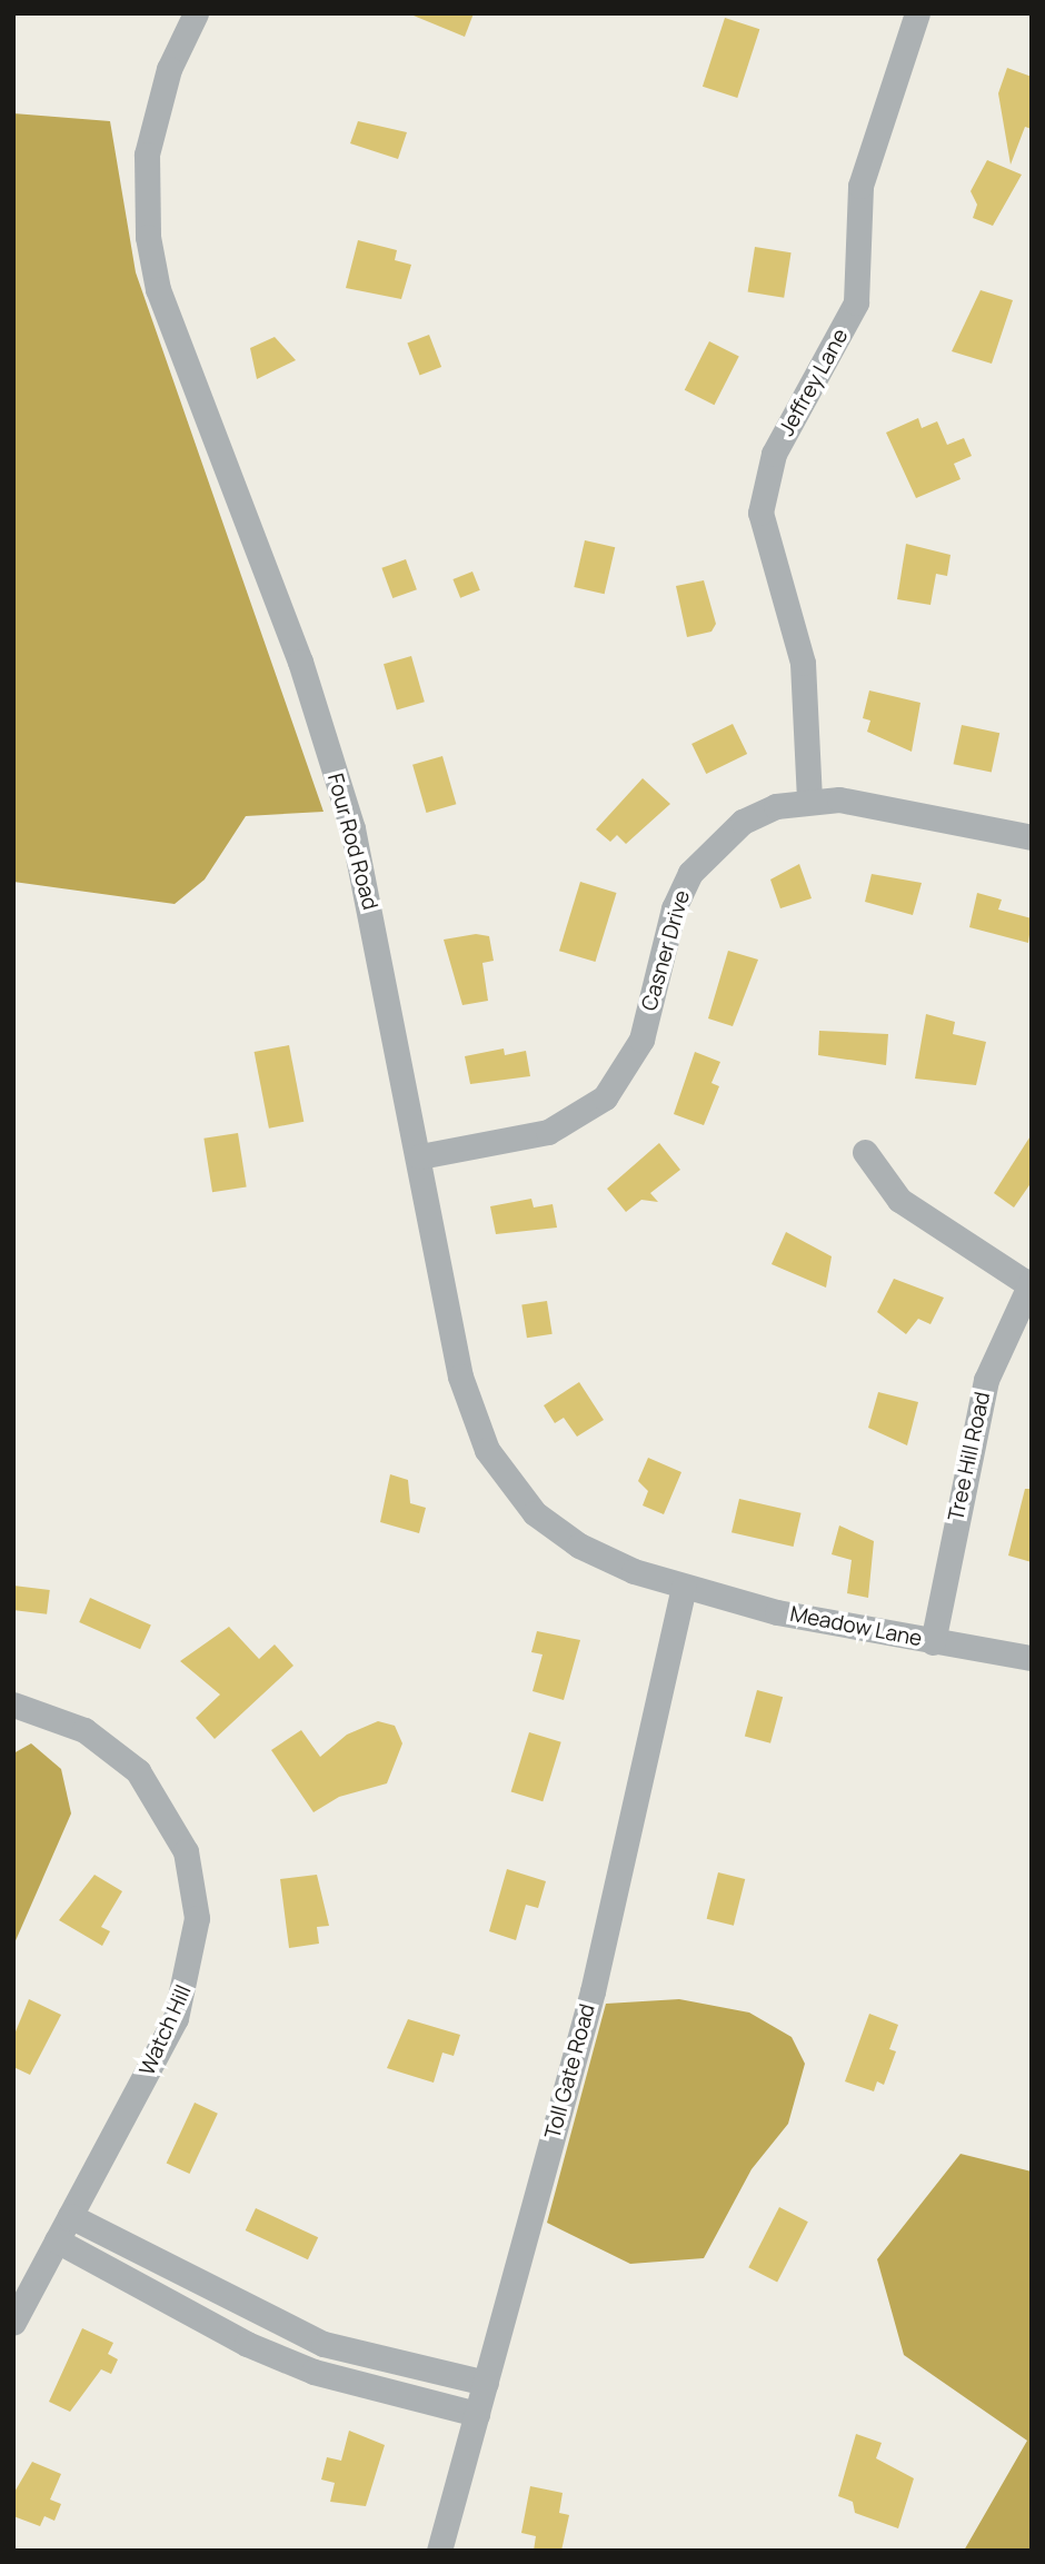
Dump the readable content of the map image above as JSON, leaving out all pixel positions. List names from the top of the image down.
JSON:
{
  "streets": {
    "street": [
      "Jeffrey Lane",
      "Four Rod Road",
      "Casner Drive",
      "Tree Hill Road",
      "Meadow Lane",
      "Watch Hill",
      "Toll Gate Road"
    ]
  },
  "crossings": [
    ["Jeffrey Lane", "Casner Drive"],
    ["Four Rod Road", "Casner Drive"],
    ["Four Rod Road", "Meadow Lane"],
    ["Four Rod Road", "Toll Gate Road"],
    ["Tree Hill Road", "Meadow Lane"],
    ["Meadow Lane", "Toll Gate Road"]
  ]
}
